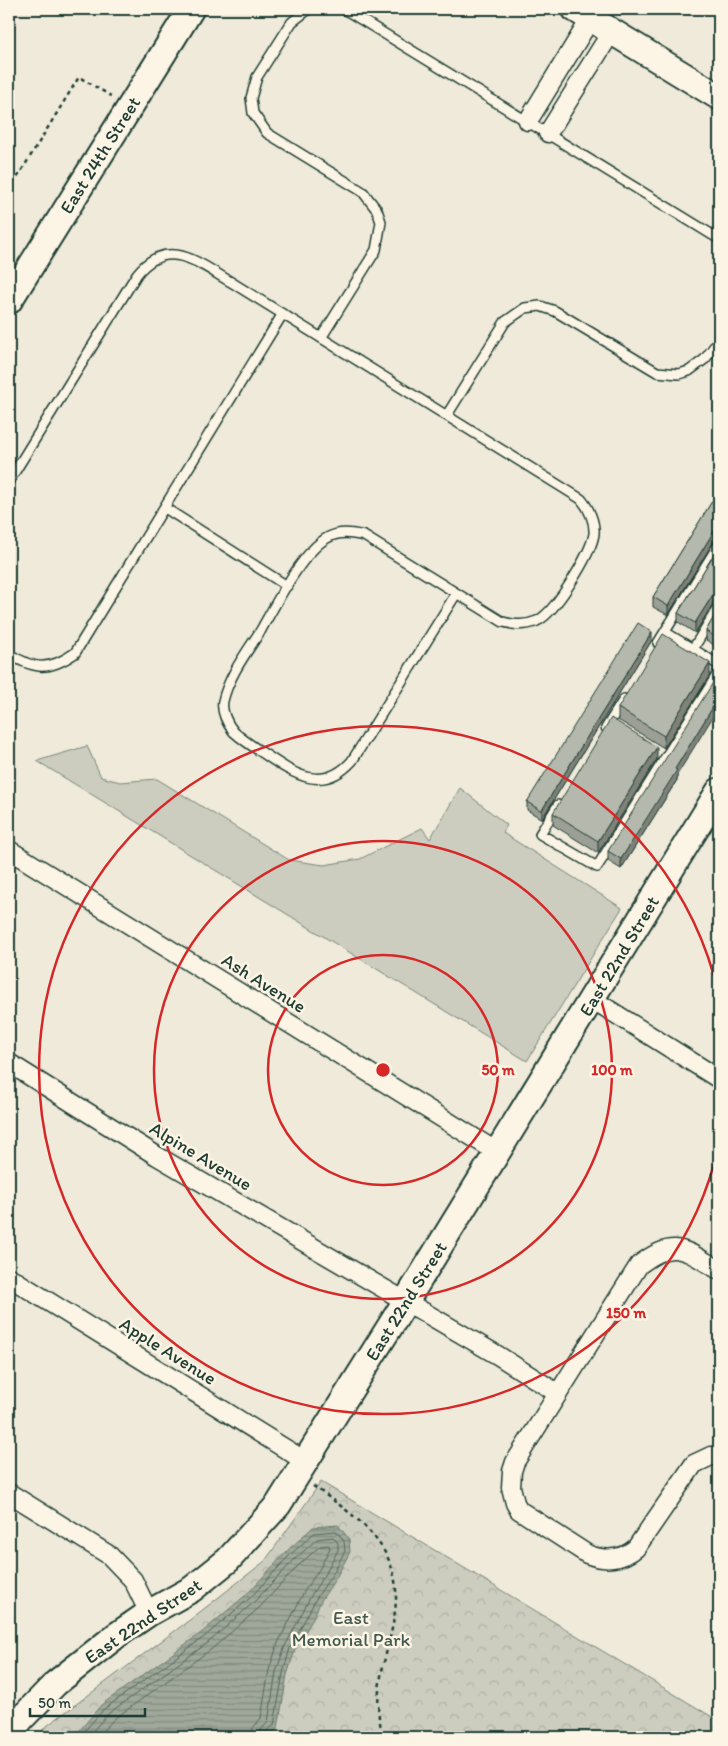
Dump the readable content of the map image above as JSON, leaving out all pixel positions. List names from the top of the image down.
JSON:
{
  "streets": {
    "street": [
      "East 24th Street",
      "East 22nd Street",
      "Ash Avenue",
      "Alpine Avenue",
      "Apple Avenue"
    ]
  },
  "crossings": [
    ["East 22nd Street", "Ash Avenue"],
    ["East 22nd Street", "Alpine Avenue"],
    ["East 22nd Street", "Apple Avenue"]
  ],
  "parks": ["East Memorial Park"],
  "scale_bar": "50 m",
  "rings": ["50 m", "100 m", "150 m"]
}
